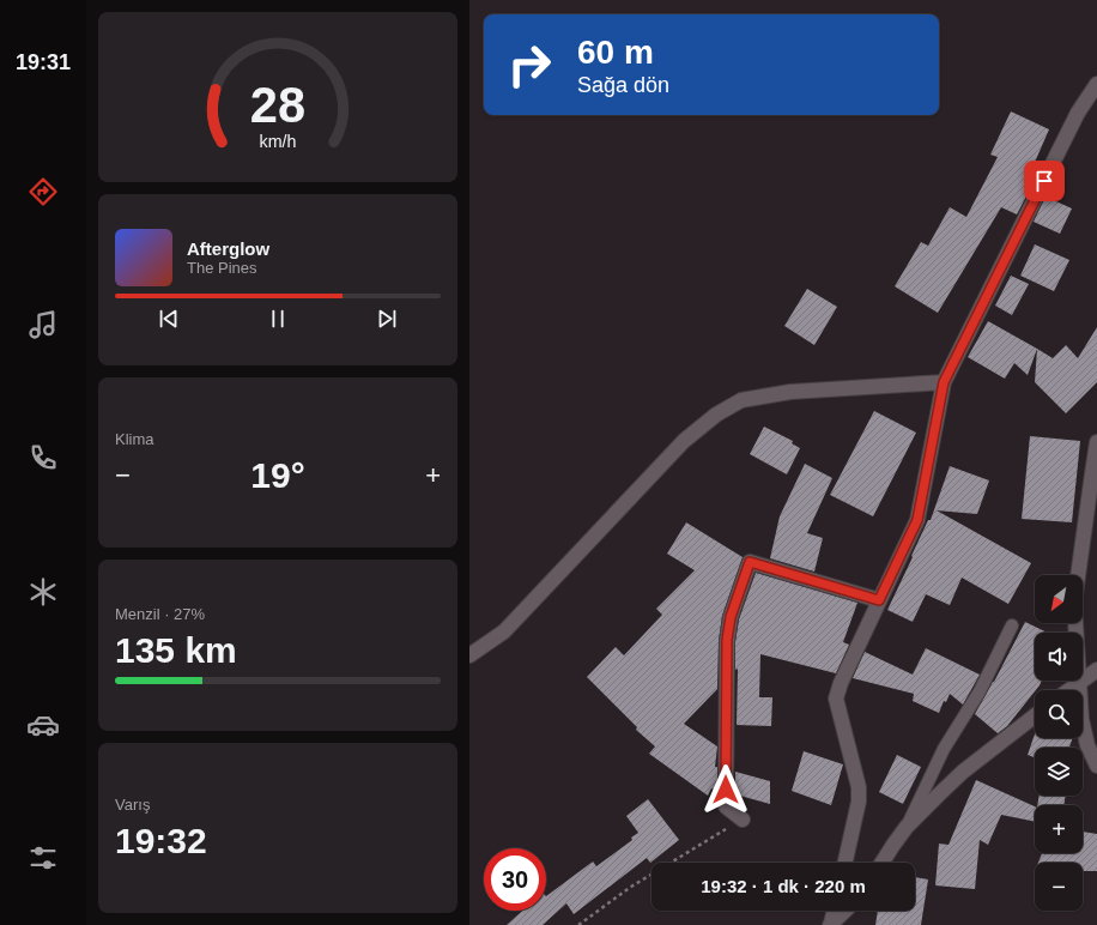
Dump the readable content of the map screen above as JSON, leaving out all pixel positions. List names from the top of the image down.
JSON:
{
  "north": "bottom left",
  "page": {
    "tabs": "19:31",
    "turn": ["60 m", "Sağa dön"],
    "song": ["Afterglow", "The Pines"],
    "tile": [
      "Klima",
      ["Menzil · 27%", "135 km"],
      ["Varış", "19:32"]
    ],
    "heat": ["−", "19°", "+"],
    "map_buttons": ["+", "−"],
    "limit": "30",
    "trip": "19:32 · 1 dk · 220 m",
    "gauge": ["28", "km/h"]
  }
}
